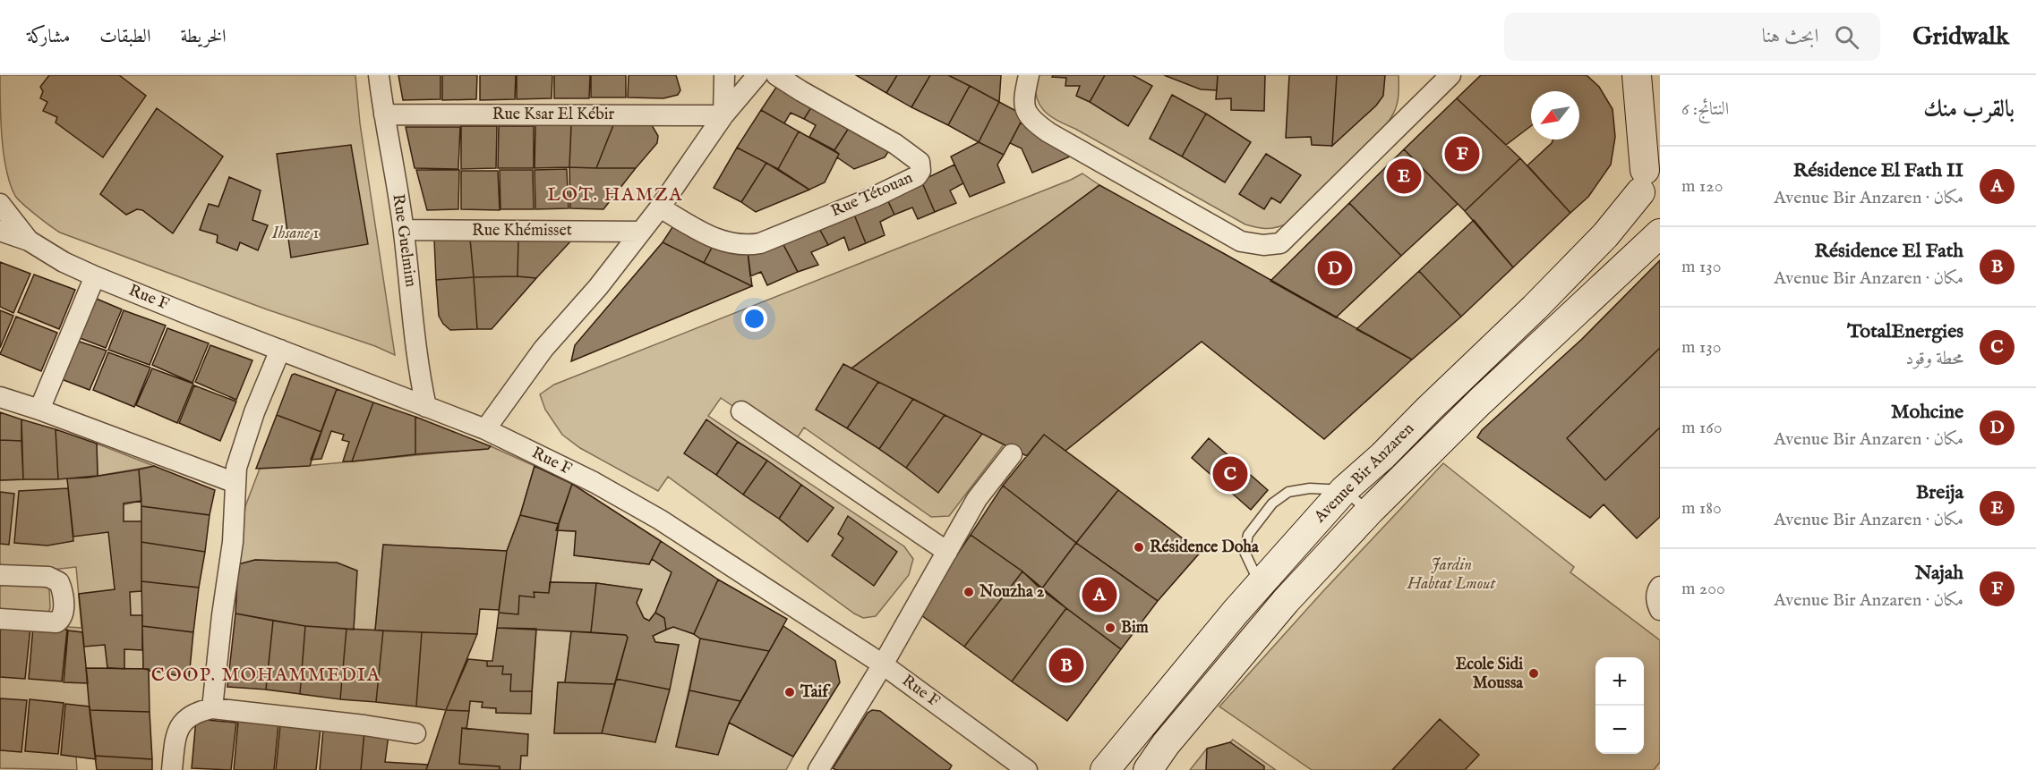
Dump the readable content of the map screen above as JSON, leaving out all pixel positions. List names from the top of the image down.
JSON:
{
  "streets": {
    "main road": ["Avenue Bir Anzaren"],
    "street": [
      "Rue Ksar El Kébir",
      "Rue Tétouan",
      "Rue Khémisset",
      "Rue Guelmim",
      "Rue F"
    ]
  },
  "crossings": [
    ["Rue Ksar El Kébir", "Rue Guelmim"],
    ["Rue Khémisset", "Rue Guelmim"],
    ["Rue Guelmim", "Rue F"]
  ],
  "districts": ["LOT. HAMZA", "COOP. MOHAMMEDIA"],
  "parks": ["Ihsane 1", "Jardin Habtat Lmout"],
  "places": [
    "Résidence Doha",
    "Nouzha 2",
    "Bim",
    "Ecole Sidi Moussa",
    "Taif"
  ],
  "north": "bottom left",
  "page": {
    "header": "Gridwalk",
    "search": "ابحث هنا",
    "nav": ["الخريطة", "الطبقات", "مشاركة"],
    "heading": ["بالقرب منك", "النتائج: 6"],
    "pins": [
      "F",
      "E",
      "D",
      "C",
      "A",
      "B"
    ],
    "list": [
      {
        "mark": "A",
        "name": "Résidence El Fath II",
        "note": "مكان · Avenue Bir Anzaren",
        "value": "120 m"
      },
      {
        "mark": "B",
        "name": "Résidence El Fath",
        "note": "مكان · Avenue Bir Anzaren",
        "value": "130 m"
      },
      {
        "mark": "C",
        "name": "TotalEnergies",
        "note": "محطة وقود",
        "value": "130 m"
      },
      {
        "mark": "D",
        "name": "Mohcine",
        "note": "مكان · Avenue Bir Anzaren",
        "value": "160 m"
      },
      {
        "mark": "E",
        "name": "Breija",
        "note": "مكان · Avenue Bir Anzaren",
        "value": "180 m"
      },
      {
        "mark": "F",
        "name": "Najah",
        "note": "مكان · Avenue Bir Anzaren",
        "value": "200 m"
      }
    ],
    "map_buttons": ["+", "−"]
  }
}
